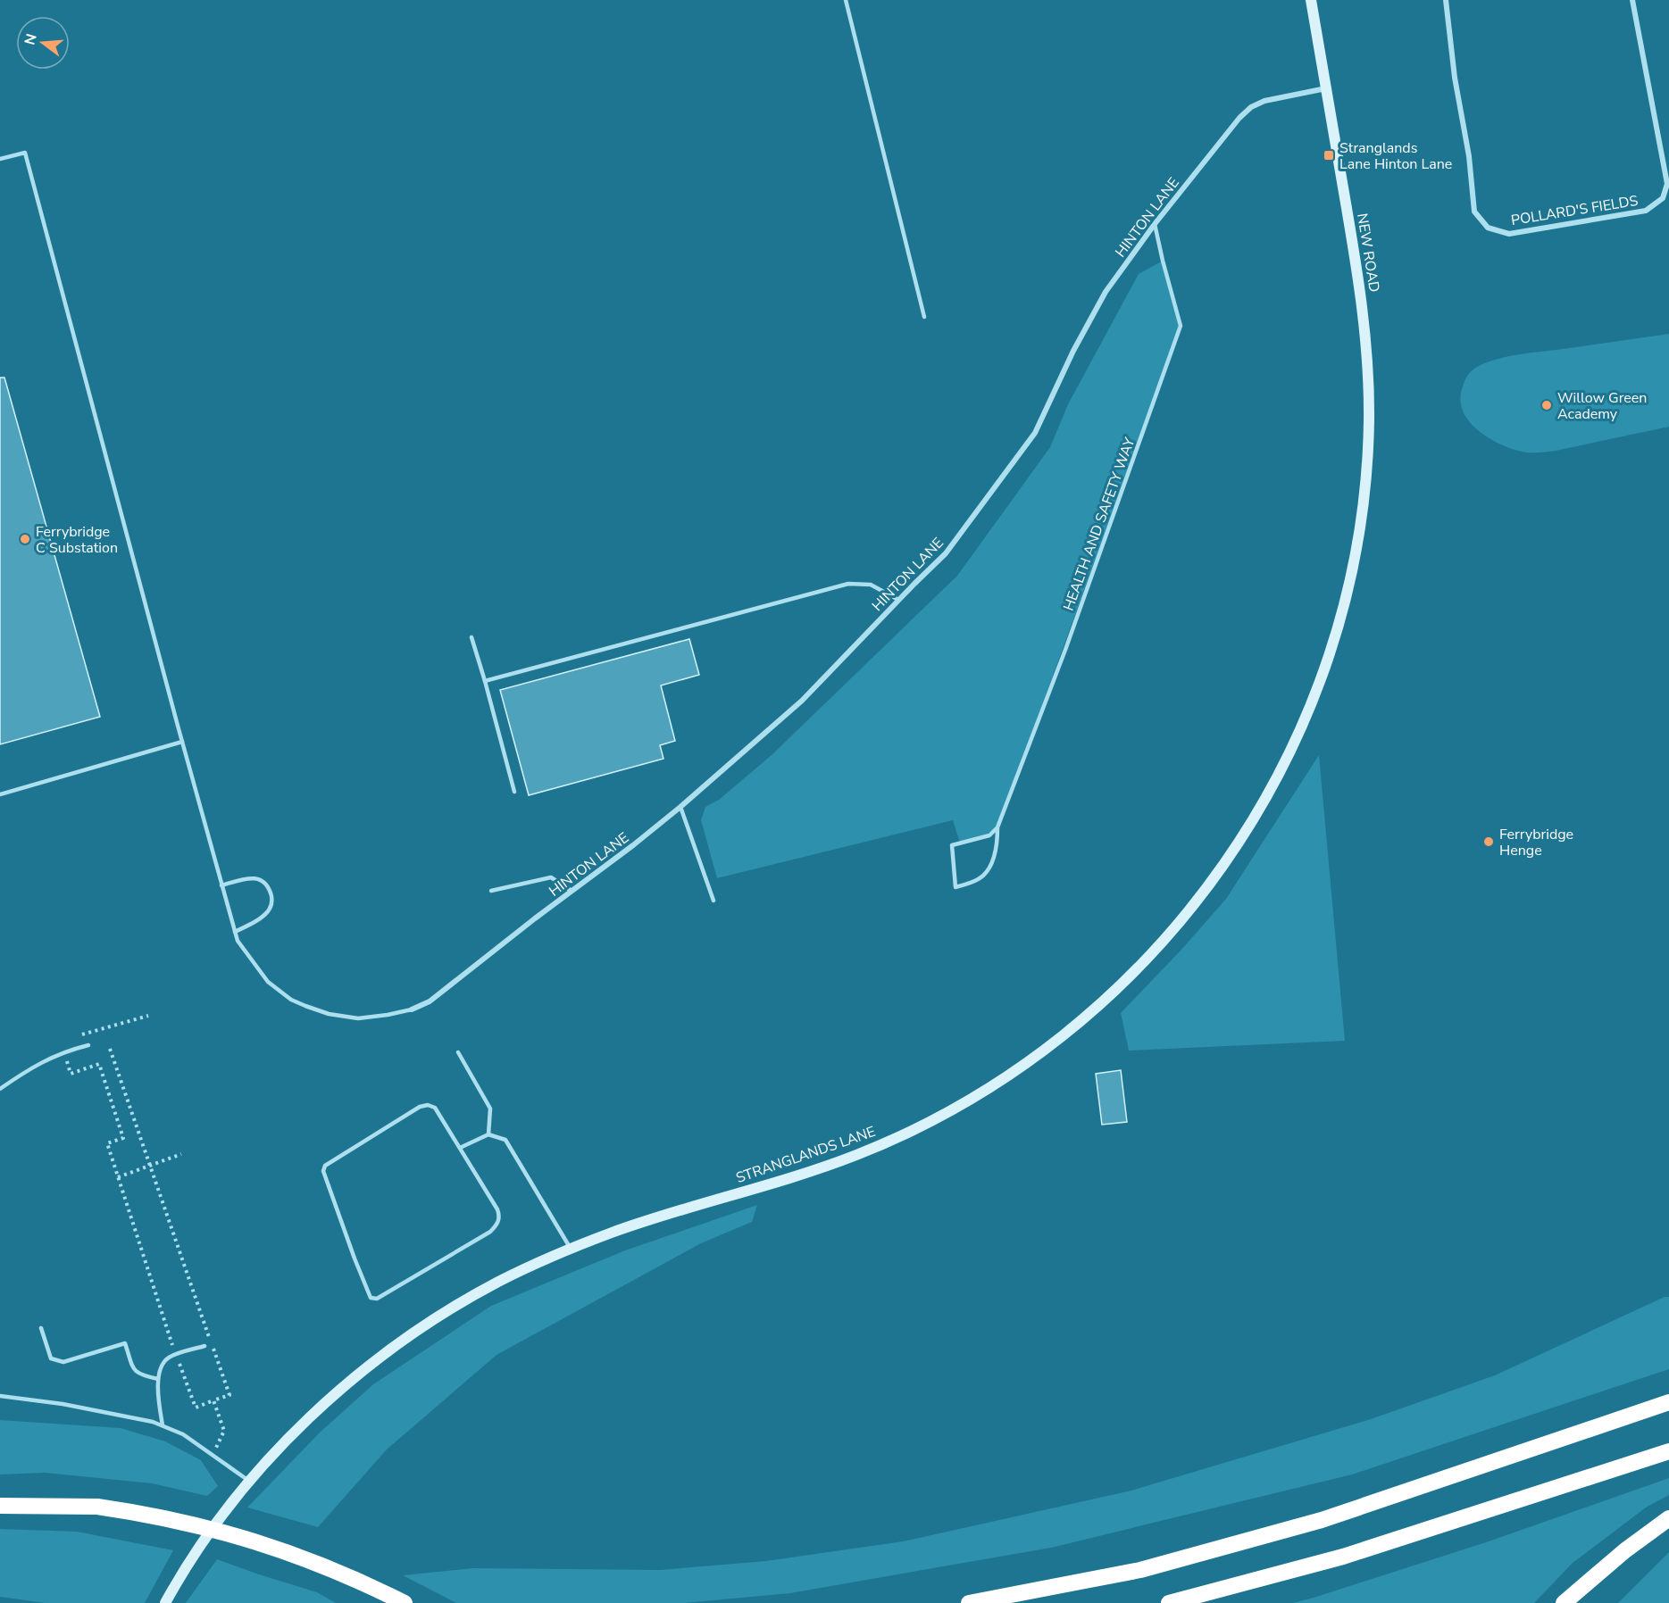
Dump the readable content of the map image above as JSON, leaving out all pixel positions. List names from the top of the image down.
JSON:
{
  "streets": {
    "main road": ["NEW ROAD", "STRANGLANDS LANE"],
    "street": ["POLLARD'S FIELDS", "HINTON LANE"],
    "lane": ["HEALTH AND SAFETY WAY"]
  },
  "crossings": [
    ["HINTON LANE", "NEW ROAD"],
    ["HINTON LANE", "HEALTH AND SAFETY WAY"],
    ["NEW ROAD", "STRANGLANDS LANE"]
  ],
  "places": {
    "transit": ["Stranglands Lane Hinton Lane"],
    "other": ["Willow Green Academy", "Ferrybridge C Substation", "Ferrybridge Henge"]
  },
  "north": "left"
}
